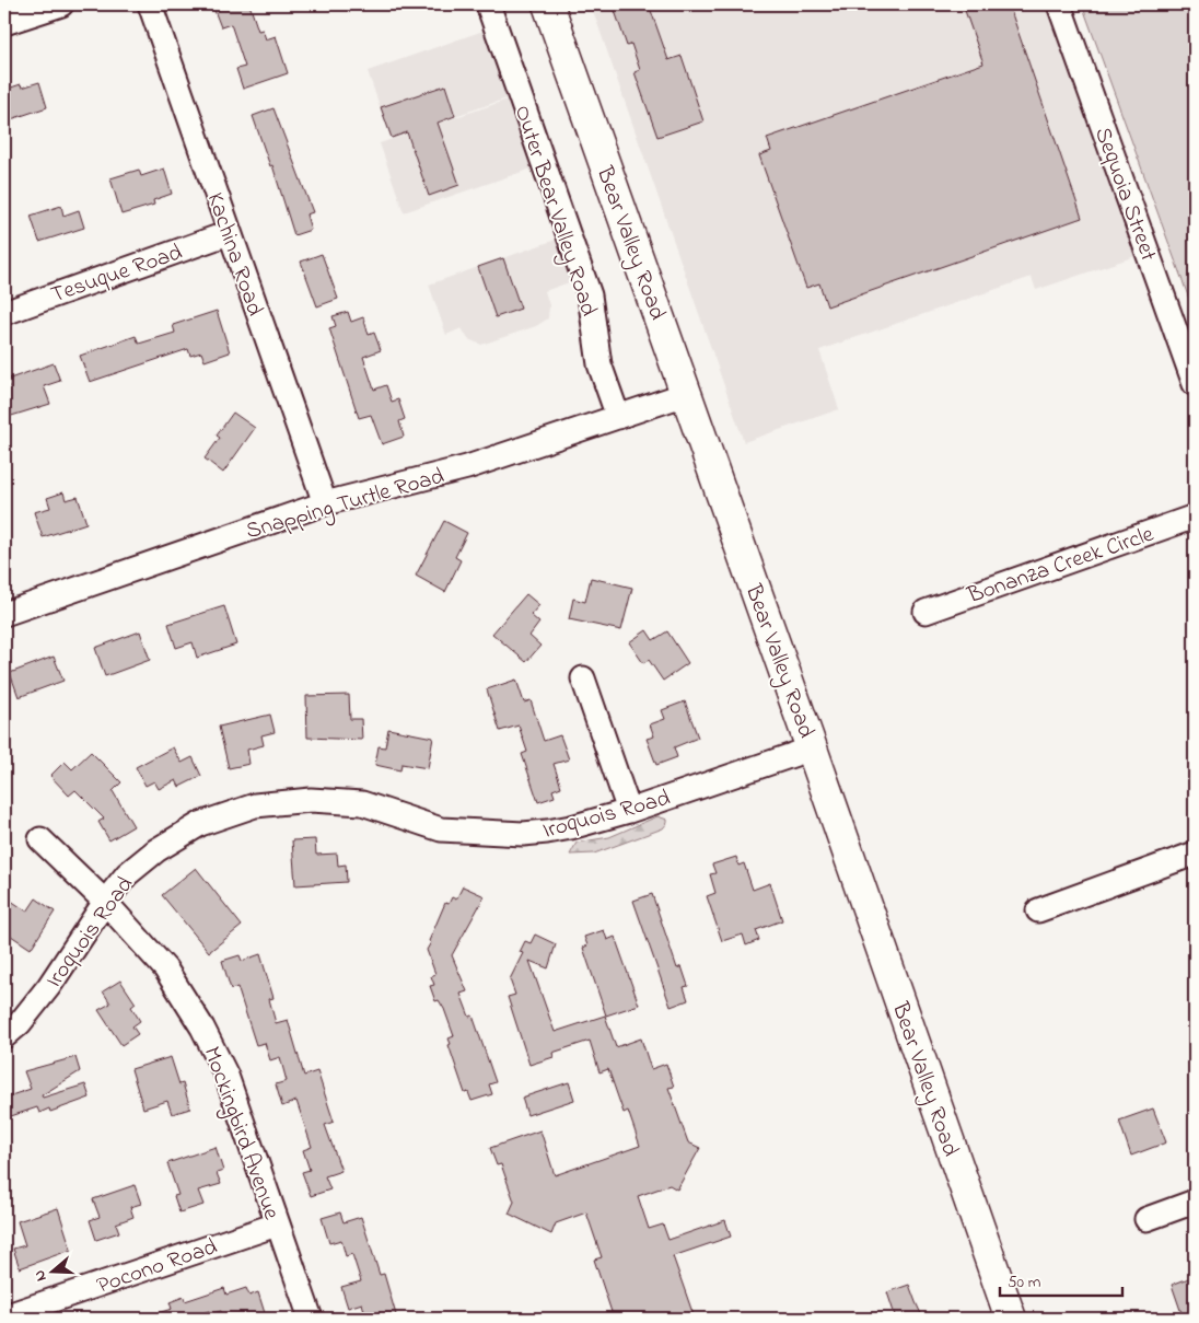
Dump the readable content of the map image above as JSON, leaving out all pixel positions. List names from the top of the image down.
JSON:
{
  "streets": {
    "main road": ["Bear Valley Road"],
    "street": [
      "Sequoia Street",
      "Outer Bear Valley Road",
      "Kachina Road",
      "Tesuque Road",
      "Snapping Turtle Road",
      "Bonanza Creek Circle",
      "Iroquois Road",
      "Mockingbird Avenue",
      "Pocono Road"
    ]
  },
  "crossings": [
    ["Outer Bear Valley Road", "Snapping Turtle Road"],
    ["Bear Valley Road", "Snapping Turtle Road"],
    ["Bear Valley Road", "Iroquois Road"],
    ["Kachina Road", "Tesuque Road"],
    ["Kachina Road", "Snapping Turtle Road"],
    ["Iroquois Road", "Mockingbird Avenue"],
    ["Mockingbird Avenue", "Pocono Road"]
  ],
  "scale_bar": "50 m",
  "north": "left"
}
